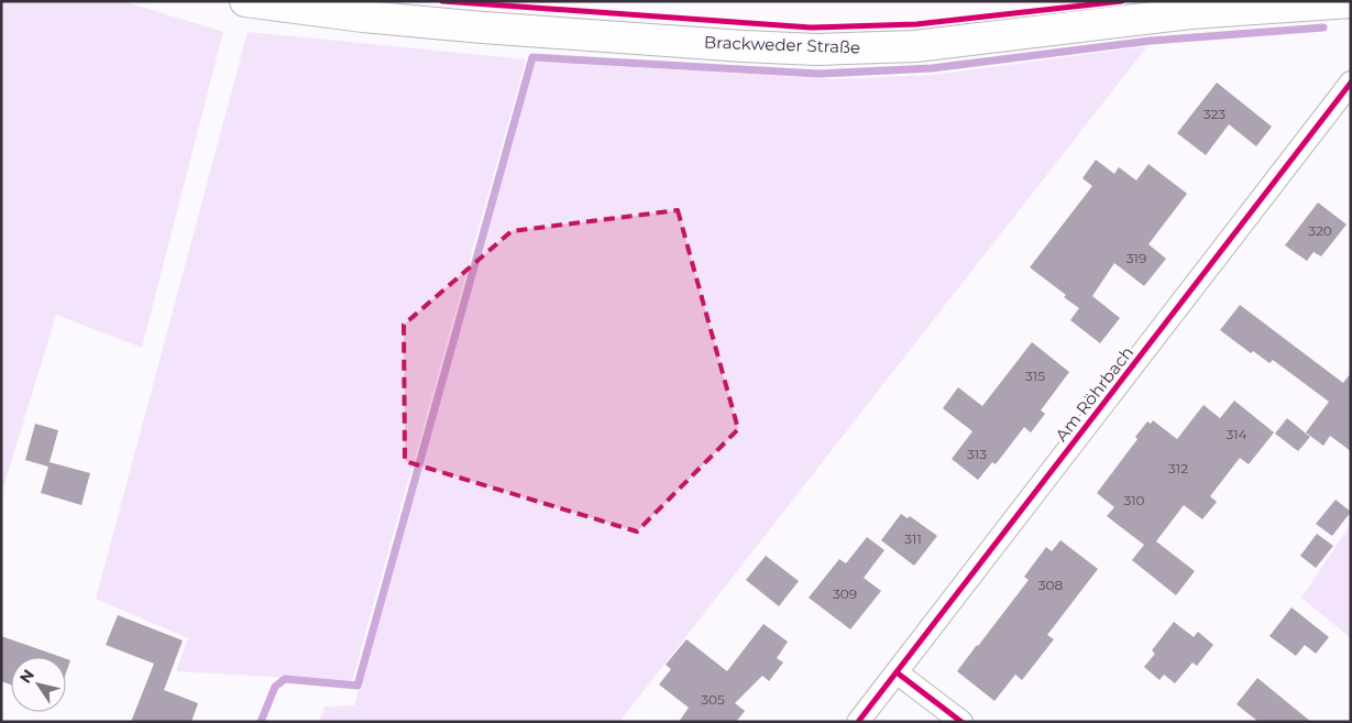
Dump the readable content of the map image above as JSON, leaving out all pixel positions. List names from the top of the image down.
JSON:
{
  "streets": {
    "main road": ["Brackweder Straße"],
    "street": ["Am Röhrbach"]
  },
  "house_numbers": [
    "323",
    "320",
    "319",
    "315",
    "314",
    "313",
    "312",
    "310",
    "311",
    "308",
    "309",
    "305"
  ],
  "north": "top left"
}
